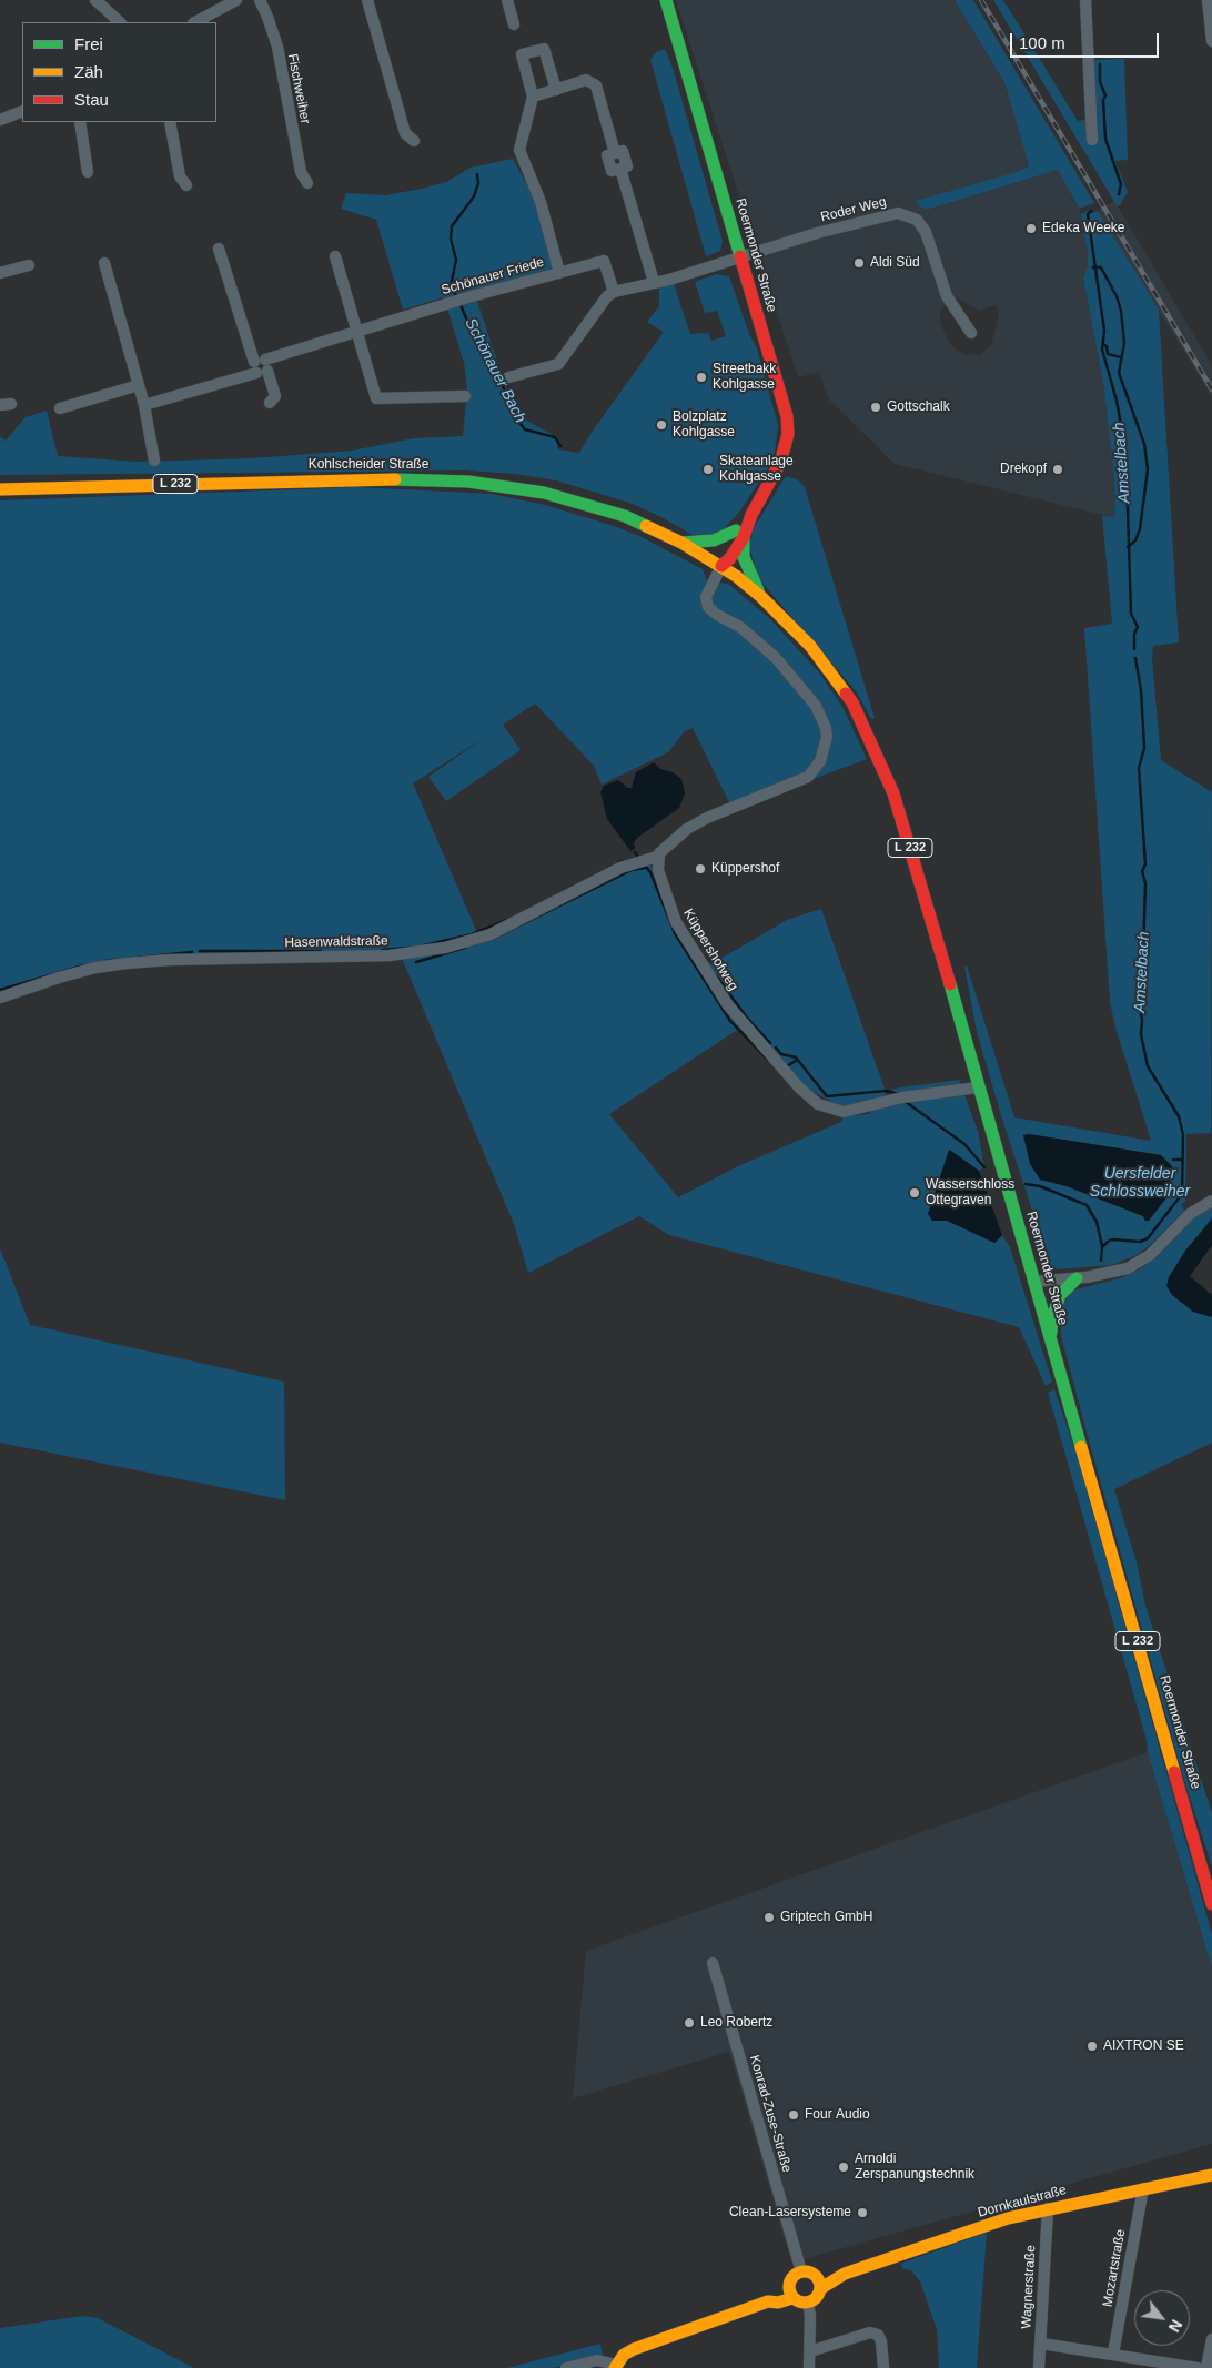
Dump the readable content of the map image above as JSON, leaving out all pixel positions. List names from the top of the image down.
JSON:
{
  "streets": {
    "main road": [
      "Roermonder Straße",
      "Kohlscheider Straße",
      "L 232",
      "Dornkaulstraße"
    ],
    "street": [
      "Fischweiher",
      "Roder Weg",
      "Schönauer Friede",
      "Hasenwaldstraße",
      "Küppershofweg",
      "Konrad-Zuse-Straße",
      "Mozartstraße",
      "Wagnerstraße"
    ]
  },
  "crossings": [
    ["Roder Weg", "Roermonder Straße"],
    ["Roermonder Straße", "Kohlscheider Straße"],
    ["Roermonder Straße", "Küppershofweg"],
    ["Hasenwaldstraße", "Küppershofweg"],
    ["Konrad-Zuse-Straße", "Dornkaulstraße"],
    ["Dornkaulstraße", "Mozartstraße"],
    ["Dornkaulstraße", "Wagnerstraße"]
  ],
  "water": ["Schönauer Bach", "Amstelbach", "Uersfelder Schlossweiher"],
  "places": [
    "Edeka Weeke",
    "Aldi Süd",
    "Streetbakk Kohlgasse",
    "Gottschalk",
    "Bolzplatz Kohlgasse",
    "Skateanlage Kohlgasse",
    "Drekopf",
    "Küppershof",
    "Wasserschloss Ottegraven",
    "Griptech GmbH",
    "Leo Robertz",
    "AIXTRON SE",
    "Four Audio",
    "Arnoldi Zerspanungstechnik",
    "Clean-Lasersysteme"
  ],
  "legend": ["Frei", "Zäh", "Stau"],
  "scale_bar": "100 m",
  "north": "bottom right"
}
